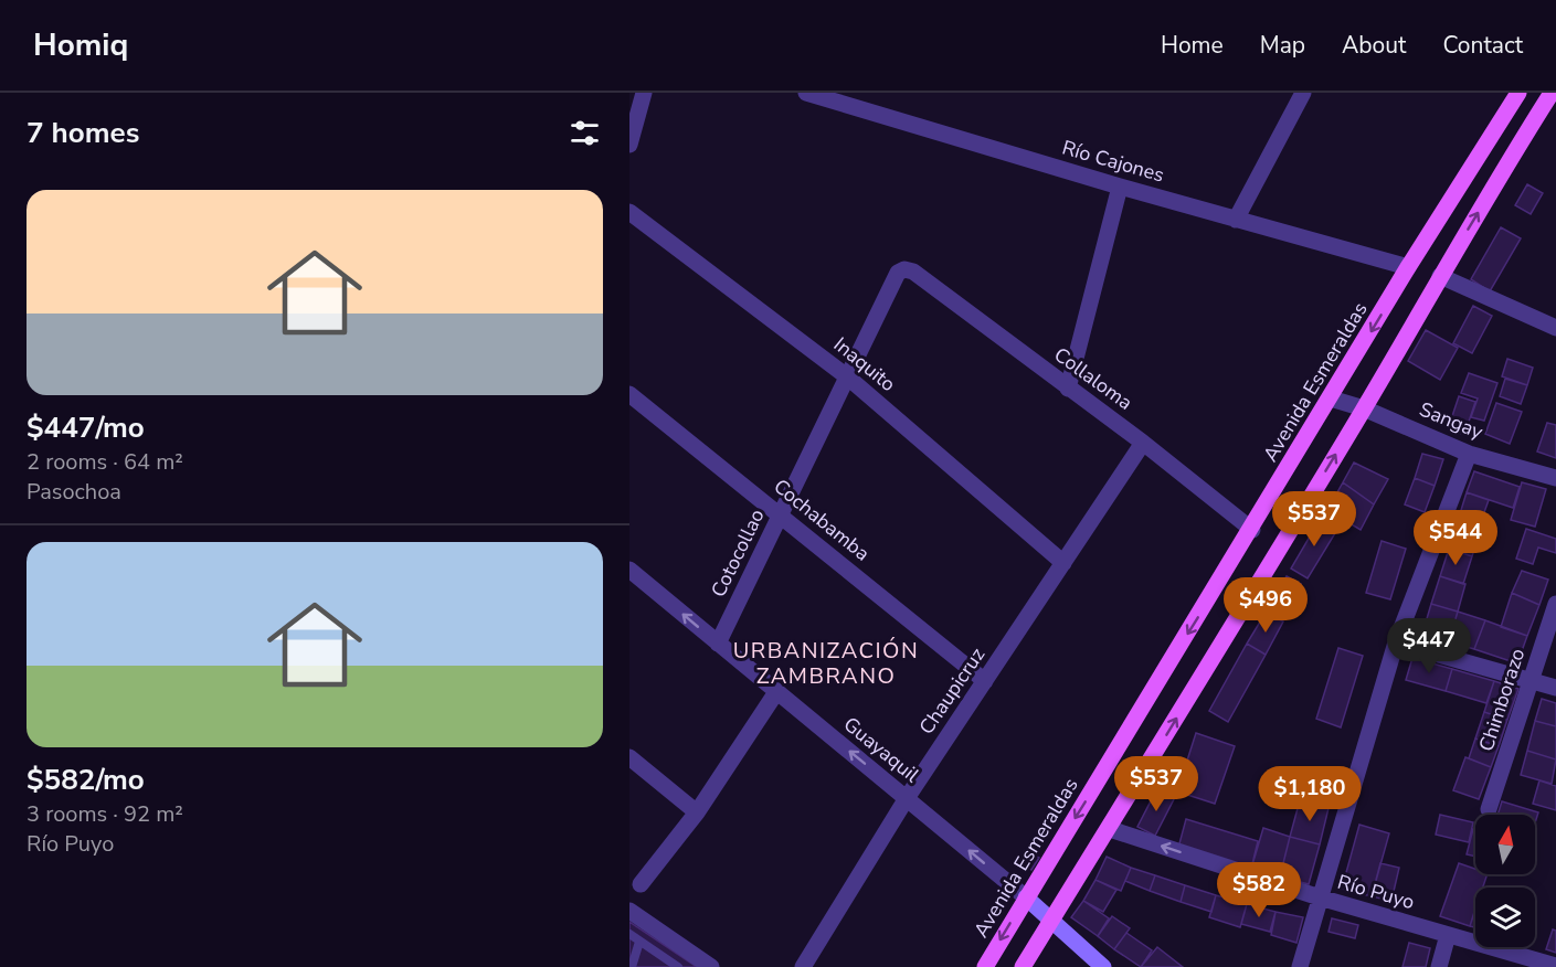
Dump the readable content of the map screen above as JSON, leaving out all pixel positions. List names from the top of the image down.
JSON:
{
  "streets": {
    "main road": ["Avenida Esmeraldas"],
    "street": [
      "Río Cajones",
      "Inaquito",
      "Collaloma",
      "Sangay",
      "Cochabamba",
      "Cotocollao",
      "Chaupicruz",
      "Chimborazo",
      "Guayaquil",
      "Río Puyo"
    ]
  },
  "crossings": [
    ["Río Cajones", "Avenida Esmeraldas"],
    ["Inaquito", "Cotocollao"],
    ["Inaquito", "Chaupicruz"],
    ["Collaloma", "Avenida Esmeraldas"],
    ["Collaloma", "Cotocollao"],
    ["Collaloma", "Chaupicruz"],
    ["Avenida Esmeraldas", "Sangay"],
    ["Avenida Esmeraldas", "Guayaquil"],
    ["Cochabamba", "Cotocollao"],
    ["Cochabamba", "Chaupicruz"],
    ["Cotocollao", "Guayaquil"],
    ["Chaupicruz", "Guayaquil"]
  ],
  "one_way": ["Guayaquil", "Río Puyo"],
  "districts": ["URBANIZACIÓN ZAMBRANO"],
  "north": "top",
  "page": {
    "header": "Homiq",
    "nav": [
      "Home",
      "Map",
      "About",
      "Contact"
    ],
    "heading": "7 homes",
    "list": [
      {
        "name": "$447/mo",
        "note": "2 rooms · 64 m² · Pasochoa"
      },
      {
        "name": "$582/mo",
        "note": "3 rooms · 92 m² · Río Puyo"
      }
    ],
    "price": [
      "$537",
      "$544",
      "$496",
      "$447",
      "$537",
      "$1,180",
      "$582"
    ]
  }
}
